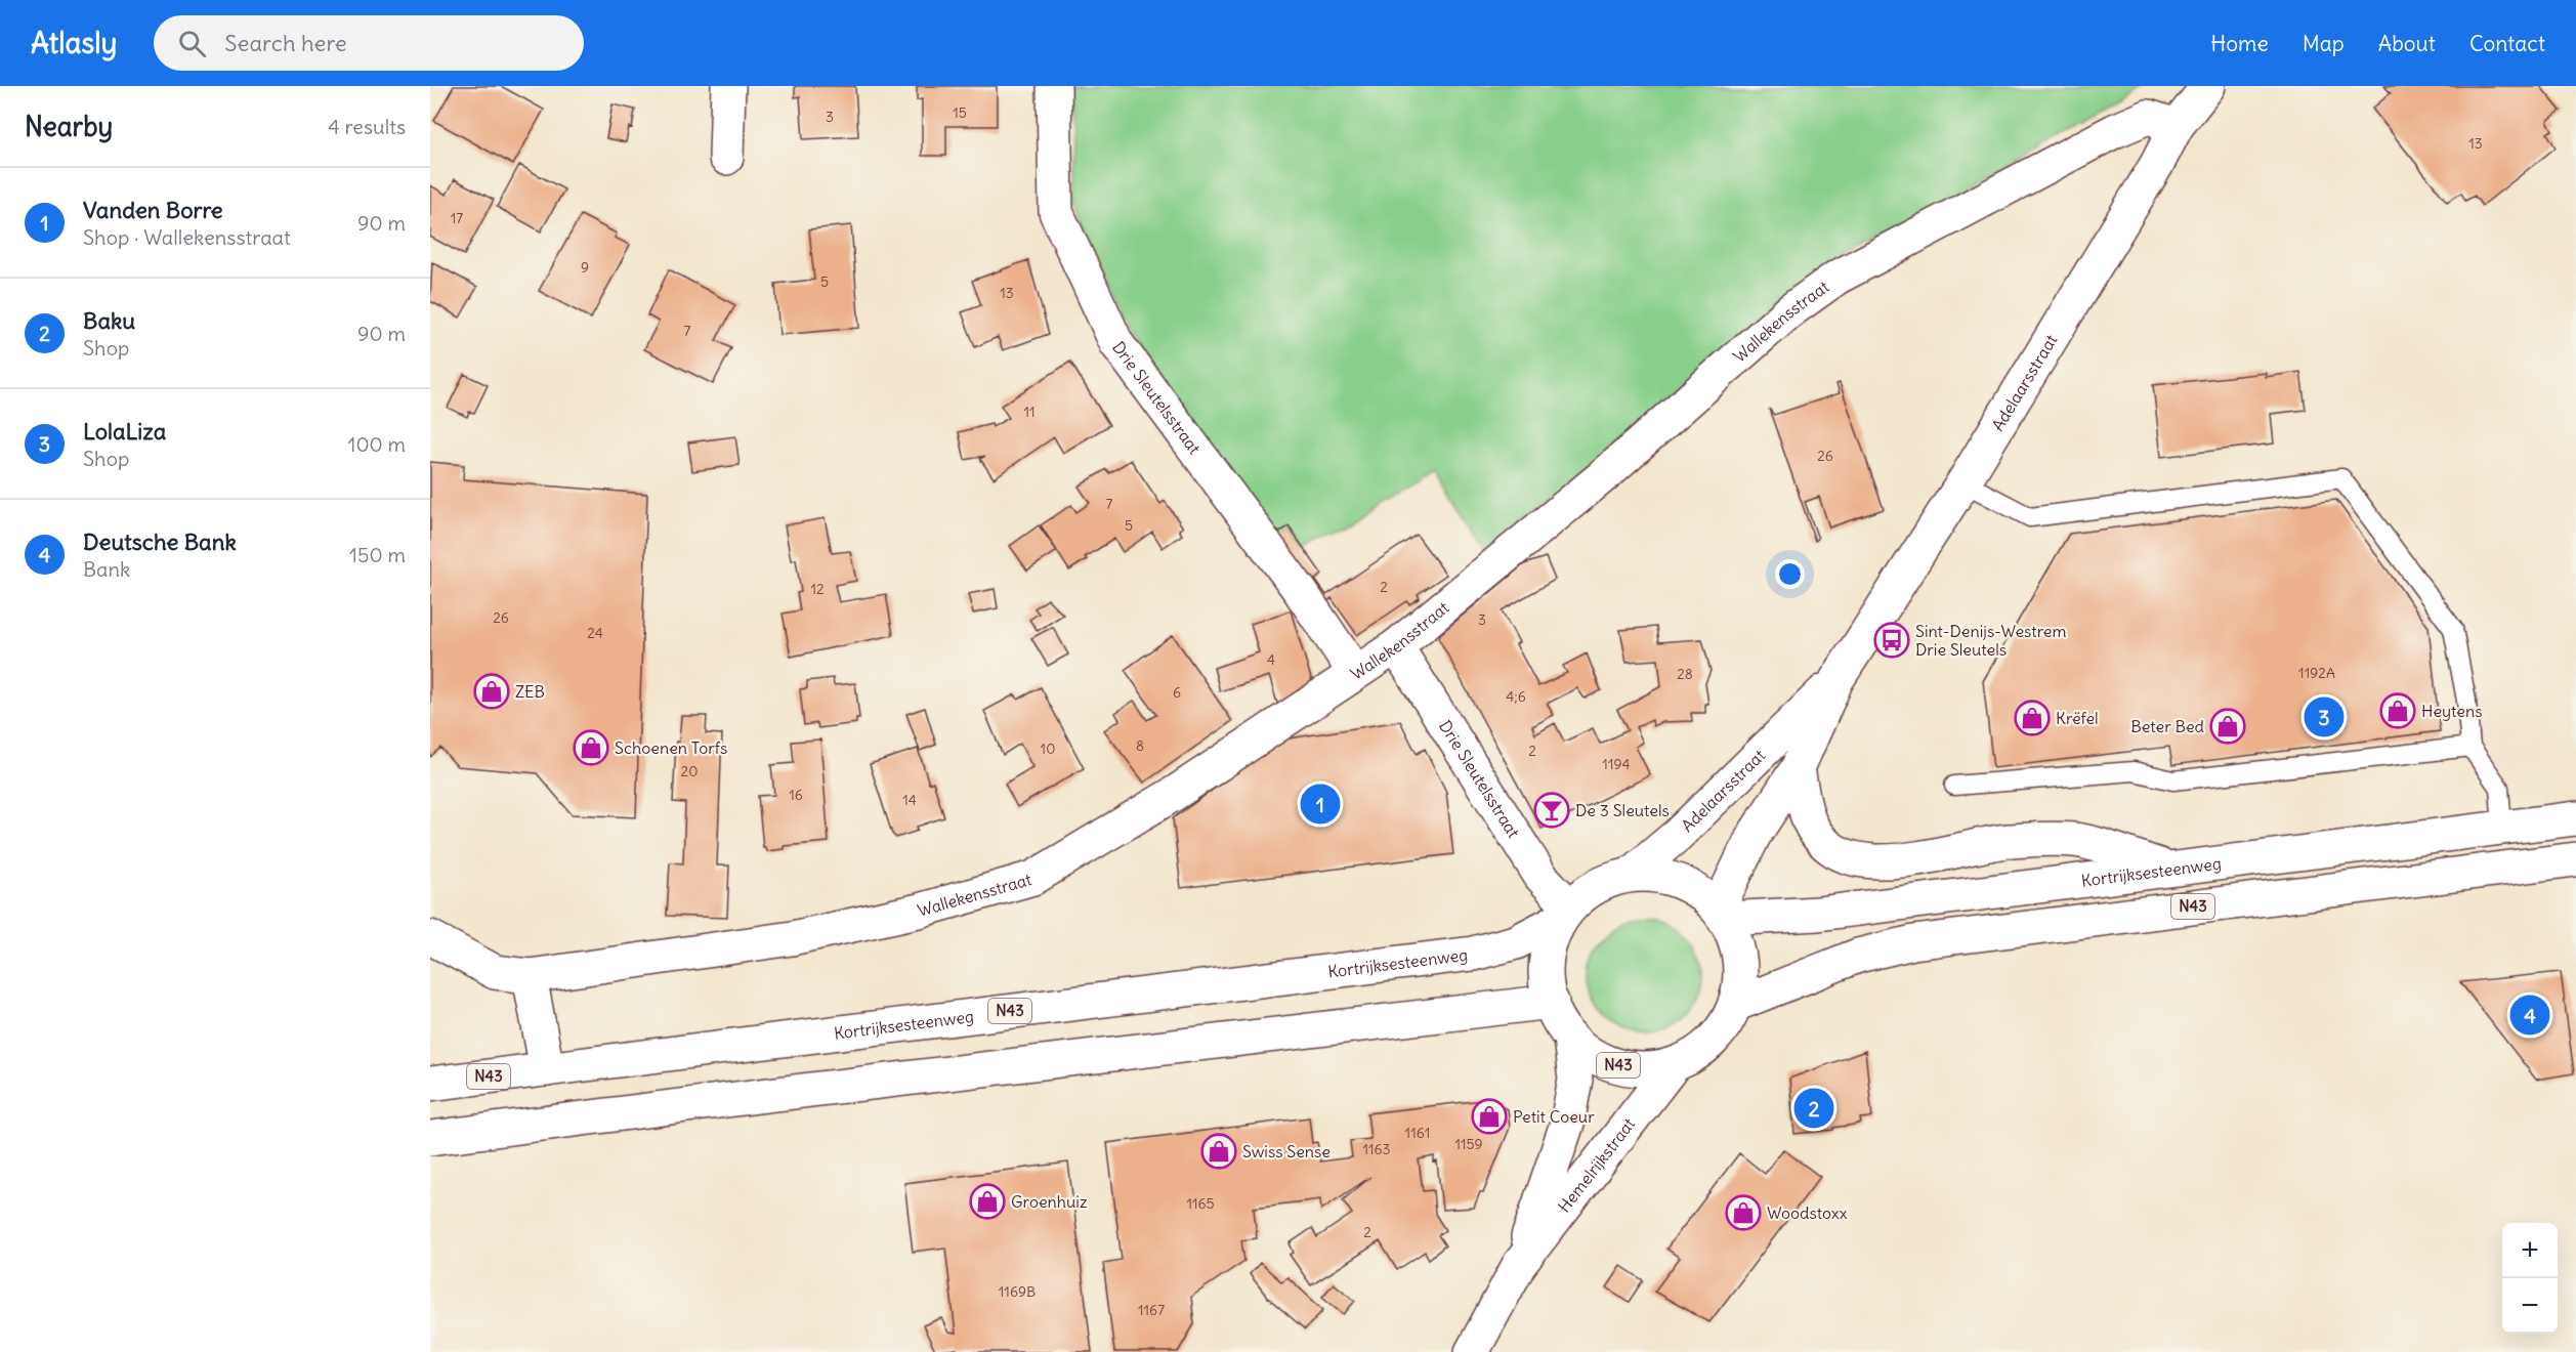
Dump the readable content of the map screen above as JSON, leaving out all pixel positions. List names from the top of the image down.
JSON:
{
  "streets": {
    "main road": [
      "Wallekensstraat",
      "Adelaarsstraat",
      "Drie Sleutelsstraat",
      "Kortrijksesteenweg",
      "N43",
      "Hemelrijkstraat"
    ]
  },
  "crossings": [
    ["Wallekensstraat", "Adelaarsstraat"],
    ["Wallekensstraat", "Drie Sleutelsstraat"],
    ["Adelaarsstraat", "Drie Sleutelsstraat"],
    ["Adelaarsstraat", "Kortrijksesteenweg"],
    ["Adelaarsstraat", "N43"],
    ["Adelaarsstraat", "Hemelrijkstraat"],
    ["Drie Sleutelsstraat", "Kortrijksesteenweg"],
    ["Drie Sleutelsstraat", "N43"],
    ["Drie Sleutelsstraat", "Hemelrijkstraat"],
    ["Kortrijksesteenweg", "N43"],
    ["Kortrijksesteenweg", "Hemelrijkstraat"],
    ["N43", "Hemelrijkstraat"]
  ],
  "places": {
    "bus stop": ["Sint-Denijs-Westrem Drie Sleutels"],
    "shop": [
      "ZEB",
      "Heytens",
      "Krëfel",
      "Beter Bed",
      "Schoenen Torfs",
      "Petit Coeur",
      "Swiss Sense",
      "Groenhuiz",
      "Woodstoxx"
    ],
    "bar": ["De 3 Sleutels"]
  },
  "house_numbers": [
    "15",
    "3",
    "13",
    "17",
    "9",
    "5",
    "13",
    "7",
    "11",
    "26",
    "7",
    "5",
    "2",
    "12",
    "26",
    "3",
    "24",
    "4",
    "1192A",
    "28",
    "6",
    "4;6",
    "8",
    "10",
    "2",
    "1194",
    "20",
    "16",
    "14",
    "1161",
    "1159",
    "1163",
    "1165",
    "2",
    "1169B",
    "1167"
  ],
  "page": {
    "header": "Atlasly",
    "search": "Search here",
    "nav": [
      "Home",
      "Map",
      "About",
      "Contact"
    ],
    "heading": ["Nearby", "4 results"],
    "list": [
      {
        "mark": "1",
        "name": "Vanden Borre",
        "note": "Shop · Wallekensstraat",
        "value": "90 m"
      },
      {
        "mark": "2",
        "name": "Baku",
        "note": "Shop",
        "value": "90 m"
      },
      {
        "mark": "3",
        "name": "LolaLiza",
        "note": "Shop",
        "value": "100 m"
      },
      {
        "mark": "4",
        "name": "Deutsche Bank",
        "note": "Bank",
        "value": "150 m"
      }
    ],
    "pins": [
      "3",
      "1",
      "4",
      "2"
    ],
    "map_buttons": ["+", "−"]
  }
}
